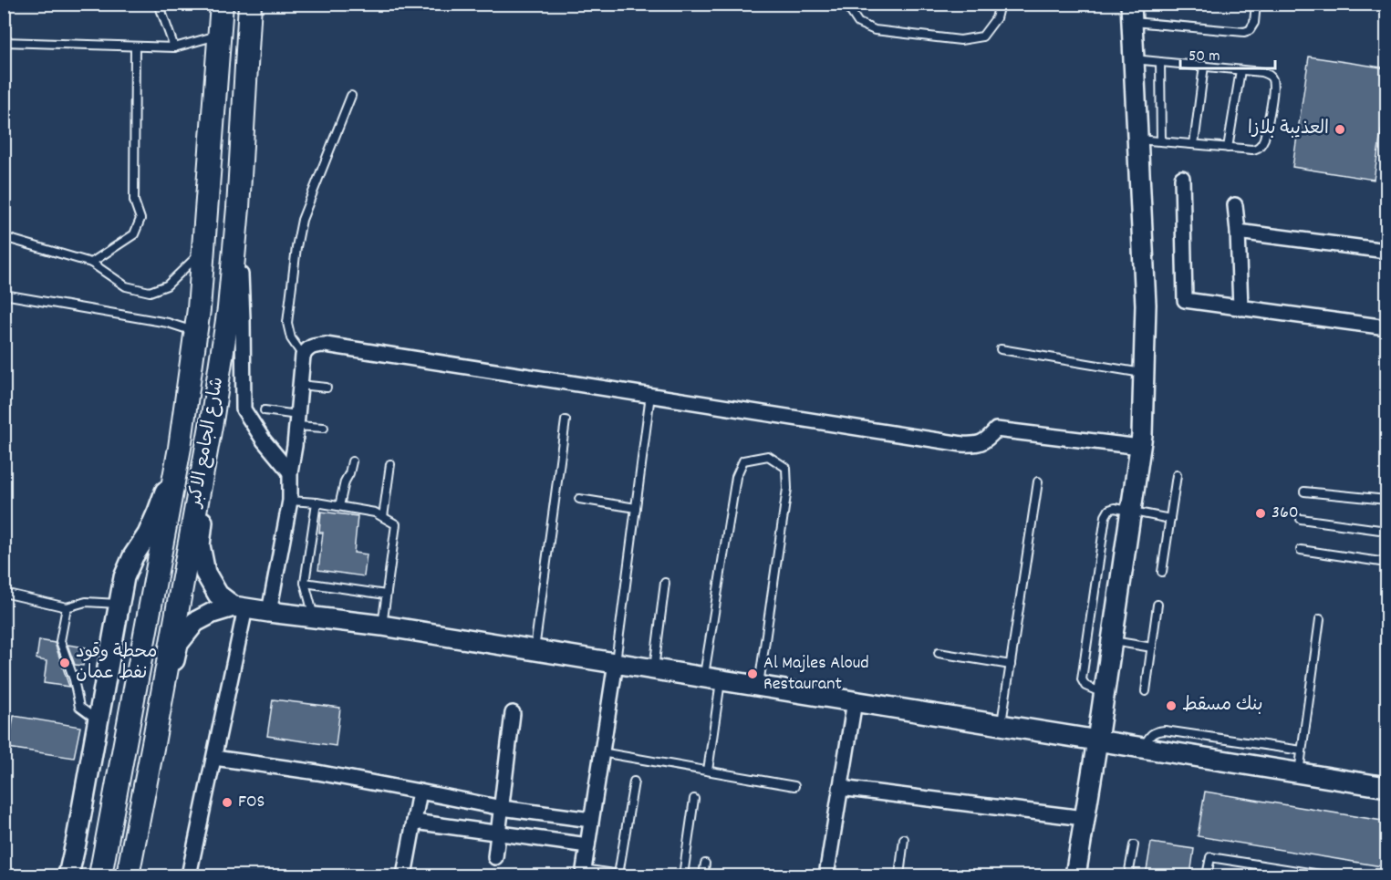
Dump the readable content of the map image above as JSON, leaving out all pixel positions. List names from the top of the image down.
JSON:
{
  "streets": {
    "main road": ["شارع الجامع الاكبر"]
  },
  "places": [
    "العذيبة بلازا",
    "360",
    "محطة وقود نفط عمان",
    "Al Majles Aloud Restaurant",
    "بنك مسقط",
    "FOS"
  ],
  "scale_bar": "50 m"
}
